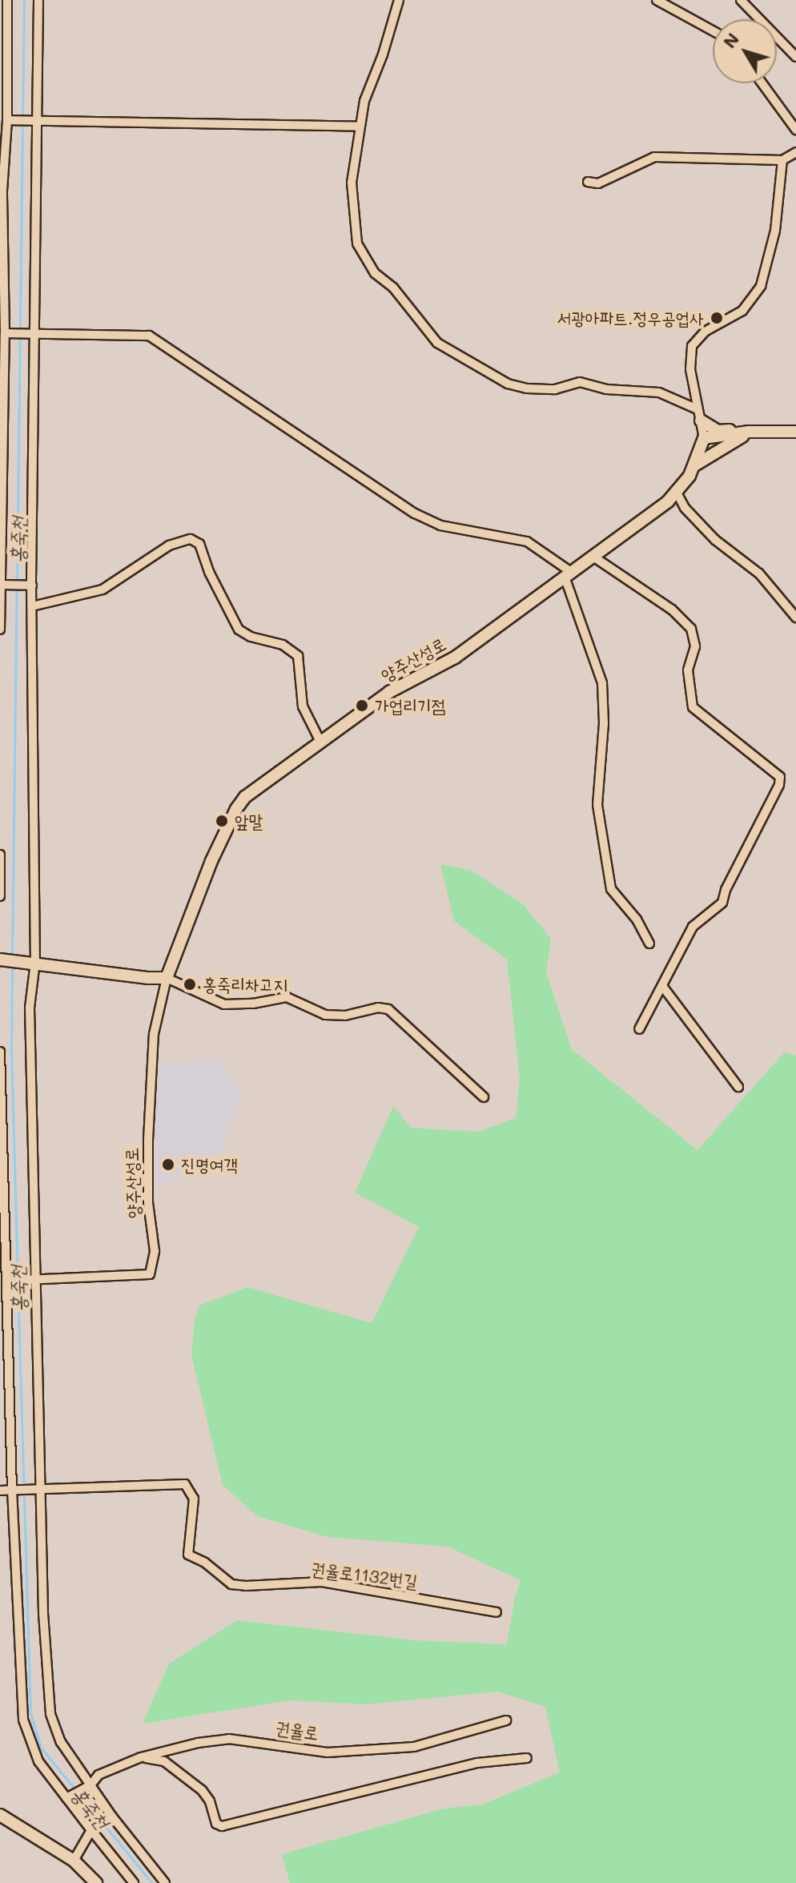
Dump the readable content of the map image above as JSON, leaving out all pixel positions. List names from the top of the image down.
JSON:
{
  "streets": {
    "street": ["양주산성로", "권율로1132번길", "권율로"]
  },
  "water": ["홍죽천"],
  "places": [
    "서광아파트.정우공업사",
    "가업리기점",
    "앞말",
    "홍죽리차고지",
    "진명여객"
  ],
  "north": "top left"
}
